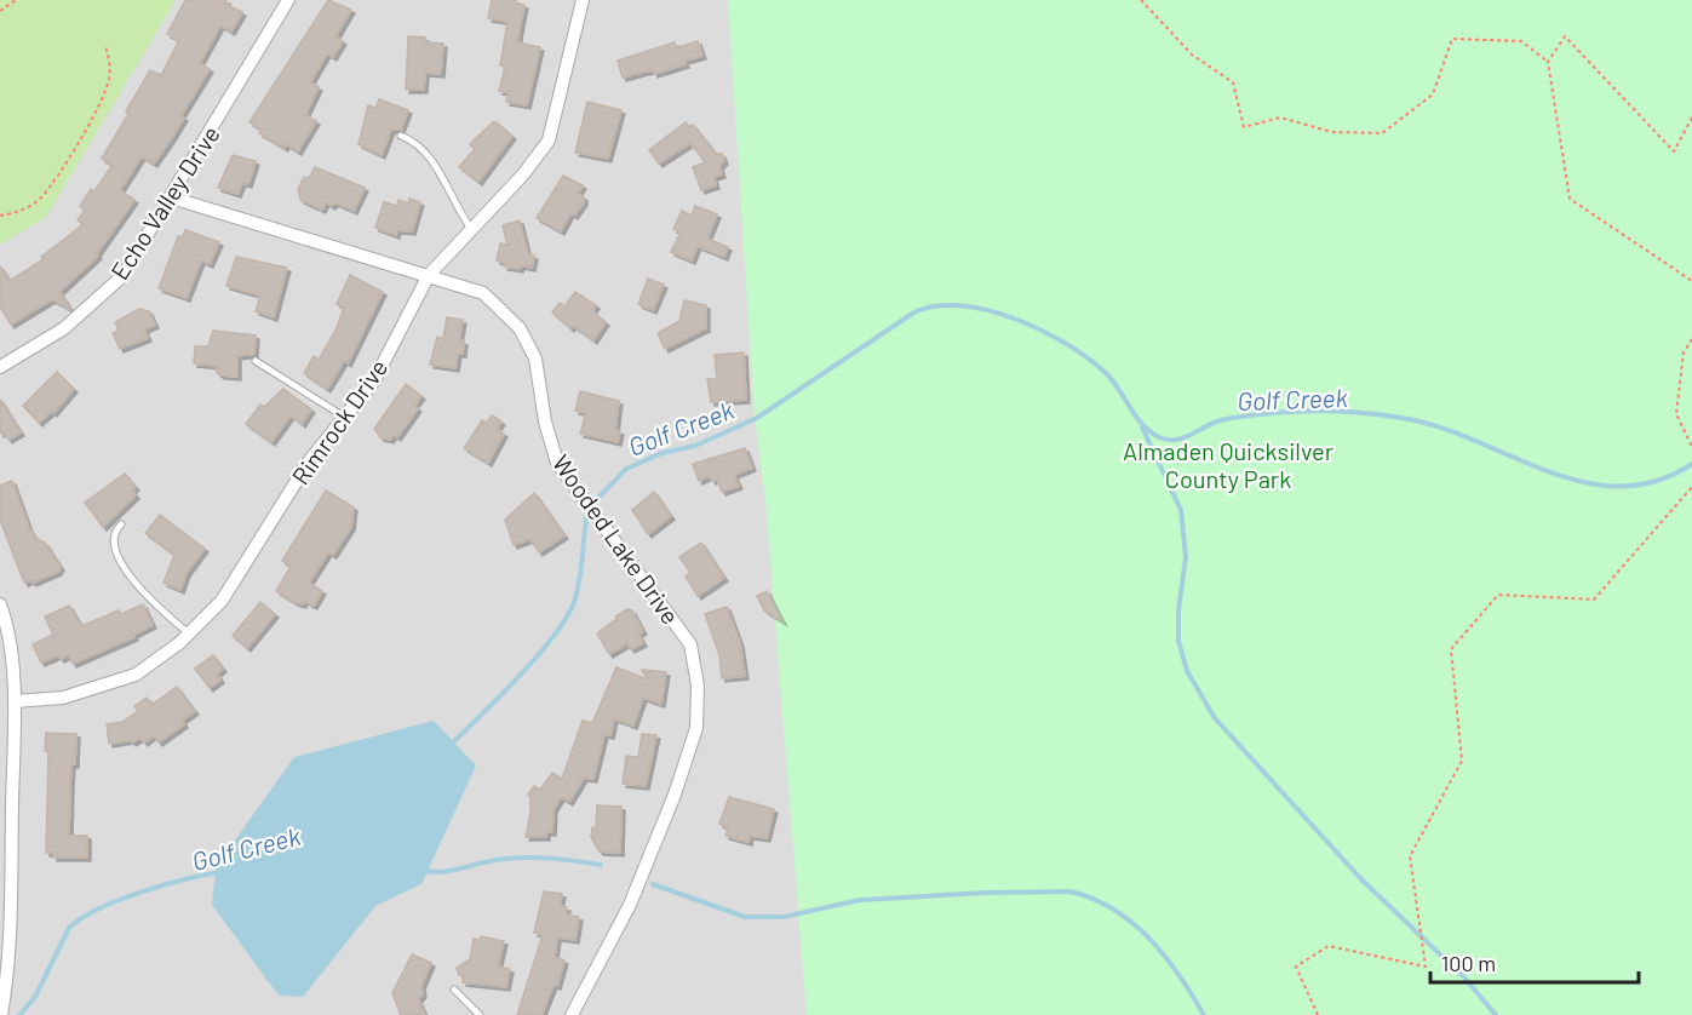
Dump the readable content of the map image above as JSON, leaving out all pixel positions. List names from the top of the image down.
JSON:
{
  "streets": {
    "street": ["Echo Valley Drive", "Rimrock Drive", "Wooded Lake Drive"]
  },
  "crossings": [
    ["Echo Valley Drive", "Wooded Lake Drive"],
    ["Rimrock Drive", "Wooded Lake Drive"]
  ],
  "water": ["Golf Creek"],
  "parks": ["Almaden Quicksilver County Park"],
  "scale_bar": "100 m"
}
